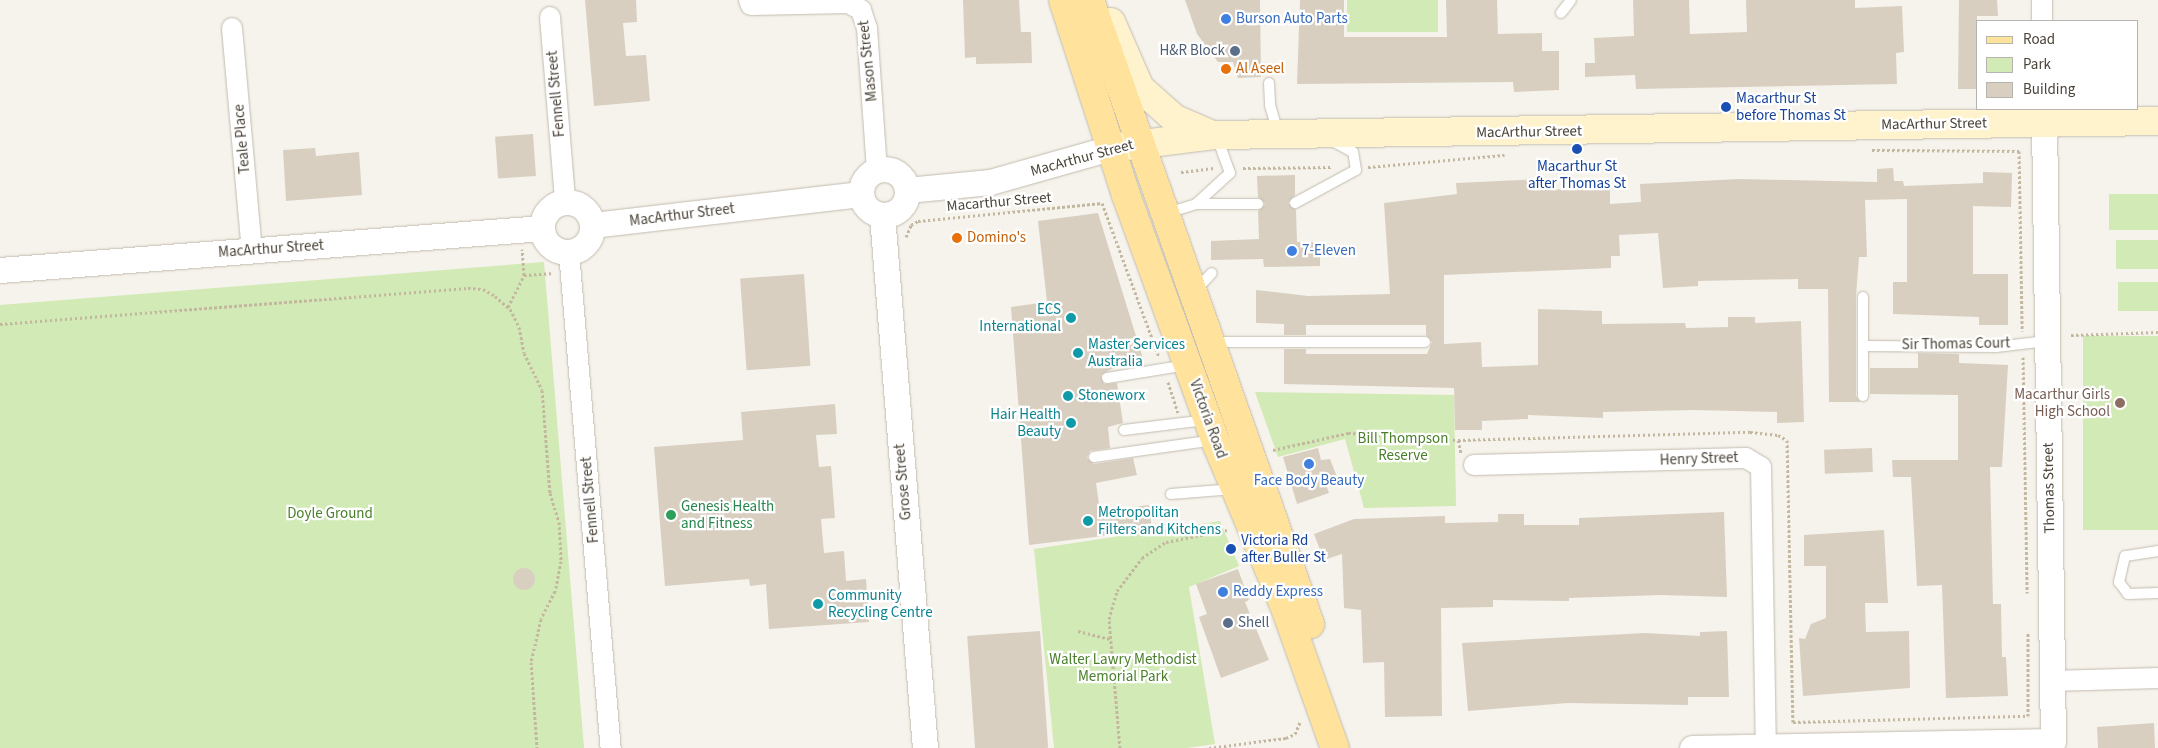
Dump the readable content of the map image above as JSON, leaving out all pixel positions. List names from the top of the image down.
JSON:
{
  "streets": {
    "main road": ["MacArthur Street", "Victoria Road"],
    "street": [
      "Mason Street",
      "Fennell Street",
      "Teale Place",
      "Henry Street",
      "Grose Street",
      "Thomas Street"
    ],
    "lane": ["Sir Thomas Court"],
    "path": ["Macarthur Street"]
  },
  "crossings": [
    ["Mason Street", "MacArthur Street"],
    ["Mason Street", "Grose Street"],
    ["Fennell Street", "MacArthur Street"],
    ["MacArthur Street", "Teale Place"],
    ["MacArthur Street", "Victoria Road"],
    ["MacArthur Street", "Grose Street"],
    ["MacArthur Street", "Thomas Street"],
    ["Sir Thomas Court", "Thomas Street"]
  ],
  "parks": ["Bill Thompson Reserve", "Doyle Ground", "Walter Lawry Methodist Memorial Park"],
  "places": [
    "Burson Auto Parts",
    "H&R Block",
    "Al Aseel",
    "Macarthur St before Thomas St",
    "Macarthur St after Thomas St",
    "Domino's",
    "7-Eleven",
    "ECS International",
    "Master Services Australia",
    "Stoneworx",
    "Macarthur Girls High School",
    "Hair Health Beauty",
    "Face Body Beauty",
    "Genesis Health and Fitness",
    "Metropolitan Filters and Kitchens",
    "Victoria Rd after Buller St",
    "Reddy Express",
    "Community Recycling Centre",
    "Shell"
  ],
  "legend": ["Road", "Park", "Building"]
}
